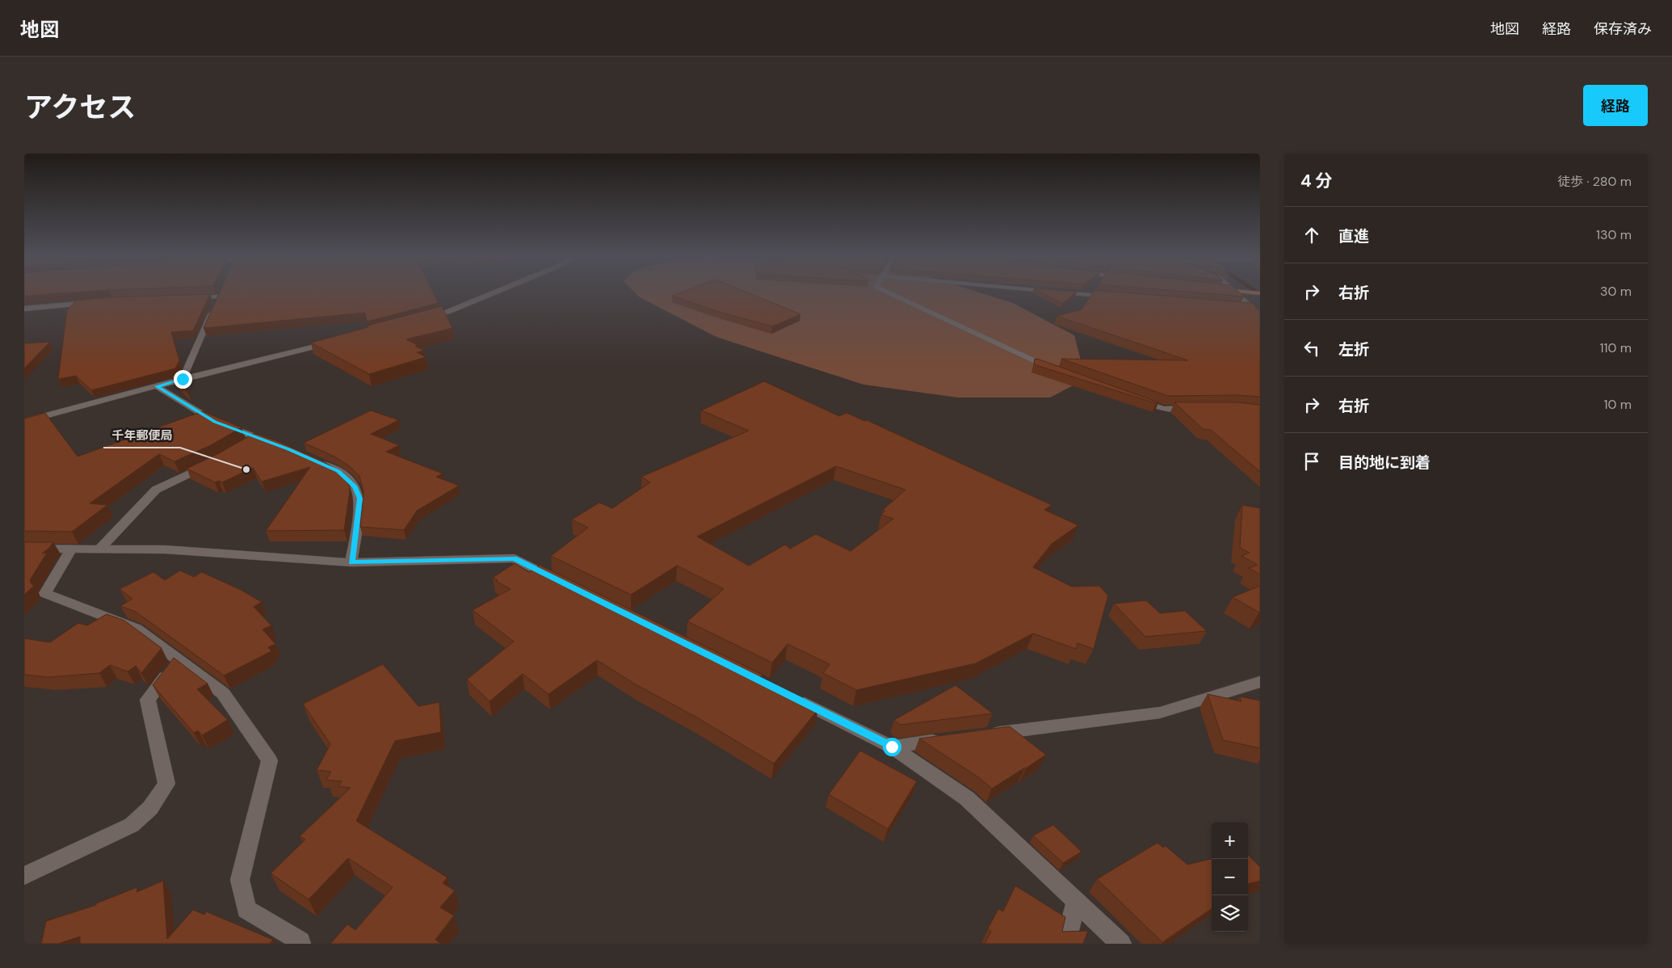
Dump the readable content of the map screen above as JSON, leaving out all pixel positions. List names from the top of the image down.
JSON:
{
  "places": ["千年郵便局"],
  "page": {
    "header": "地図",
    "nav": ["地図", "経路", "保存済み"],
    "title": "アクセス",
    "buttons": "経路",
    "heading": ["4 分", "徒歩 · 280 m"],
    "list": [
      ["直進", "130 m"],
      ["右折", "30 m"],
      ["左折", "110 m"],
      ["右折", "10 m"],
      "目的地に到着"
    ],
    "map_buttons": ["+", "−"]
  }
}
